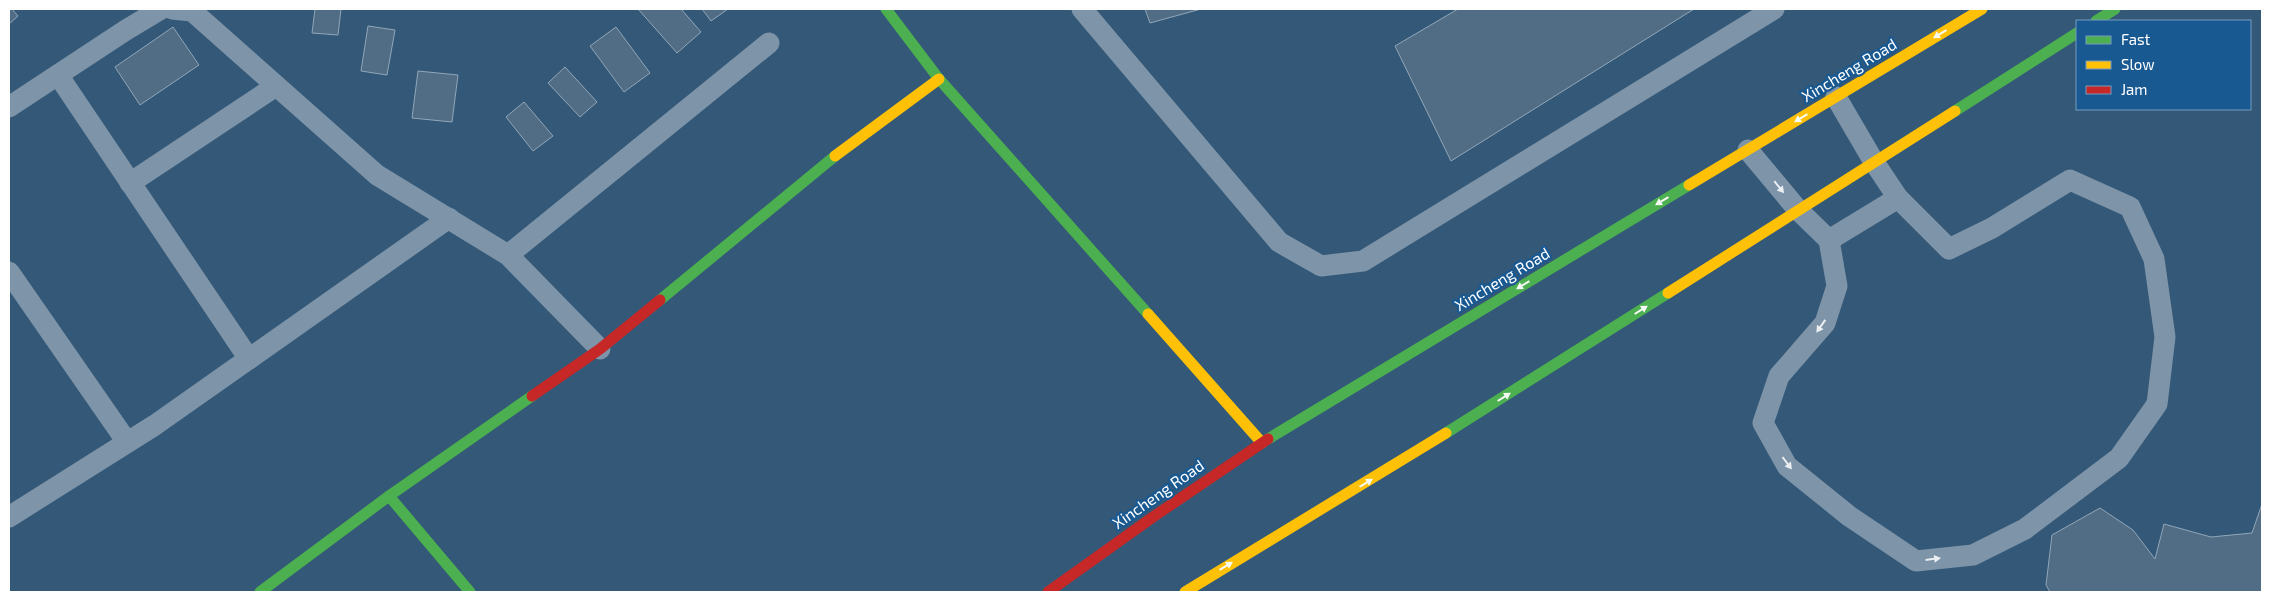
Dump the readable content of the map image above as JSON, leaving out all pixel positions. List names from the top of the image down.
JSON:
{
  "streets": {
    "main road": ["Xincheng Road"]
  },
  "legend": ["Fast", "Slow", "Jam"]
}
